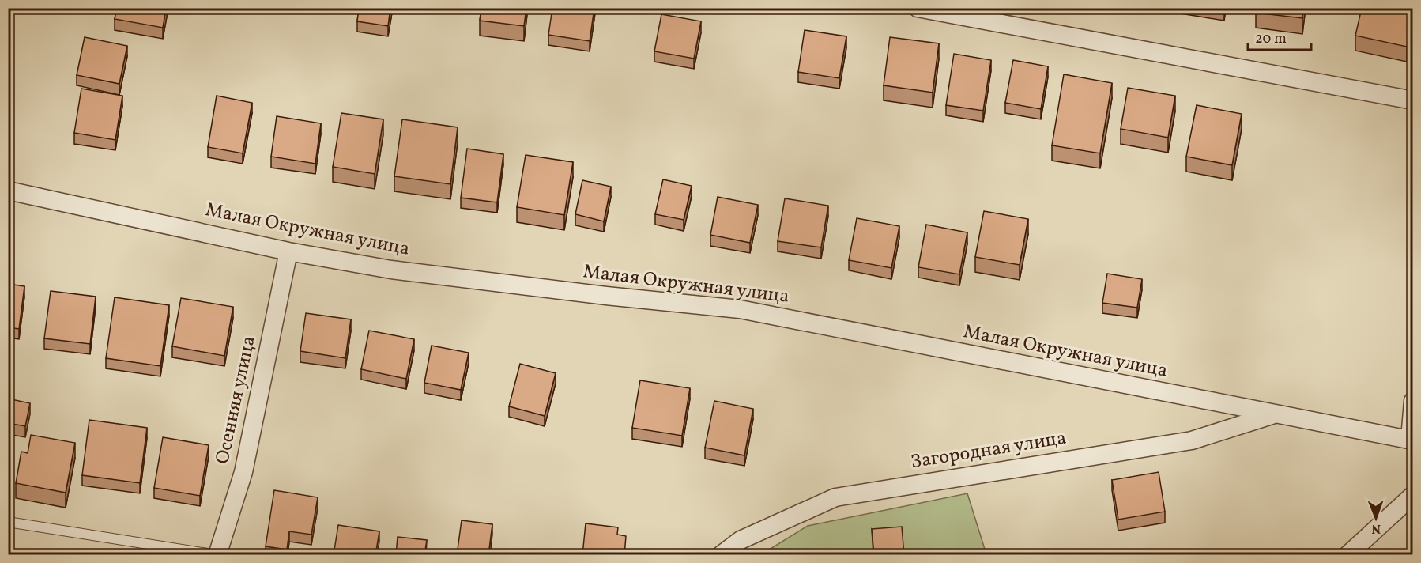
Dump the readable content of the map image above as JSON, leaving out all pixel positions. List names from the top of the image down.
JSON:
{
  "streets": {
    "street": ["Малая Окружная улица", "Осенняя улица", "Загородная улица"]
  },
  "crossings": [
    ["Малая Окружная улица", "Осенняя улица"],
    ["Малая Окружная улица", "Загородная улица"]
  ],
  "scale_bar": "20 m",
  "north": "bottom"
}
